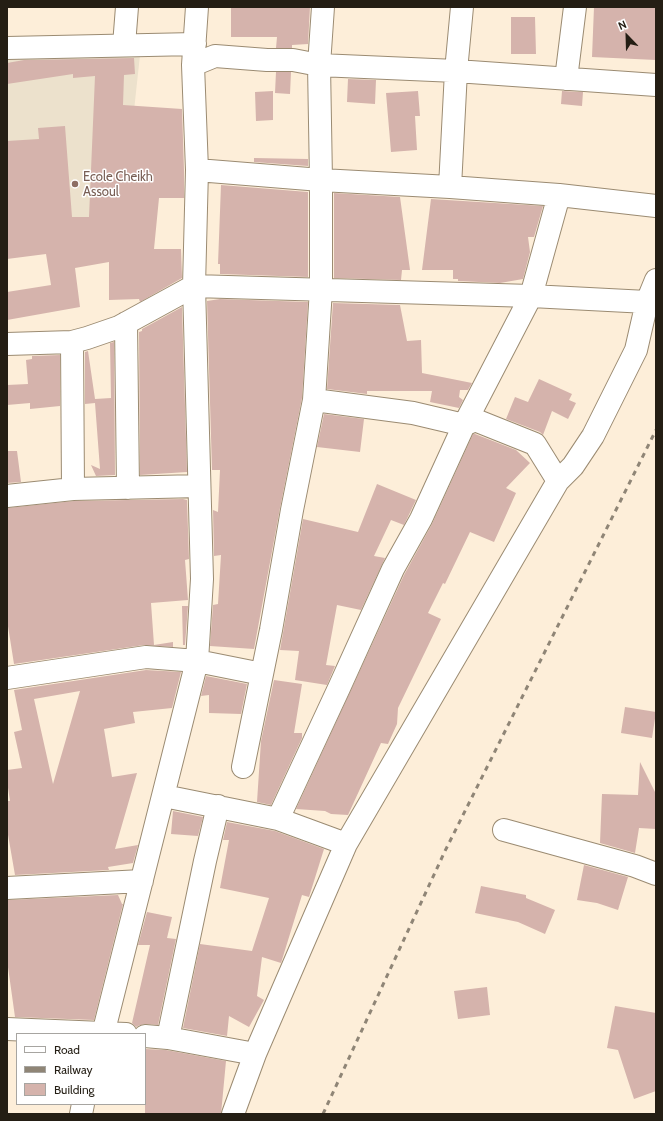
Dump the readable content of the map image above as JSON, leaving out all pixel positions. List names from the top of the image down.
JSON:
{
  "places": ["Ecole Cheikh Assoul"],
  "legend": ["Road", "Railway", "Building"],
  "north": "top left"
}
